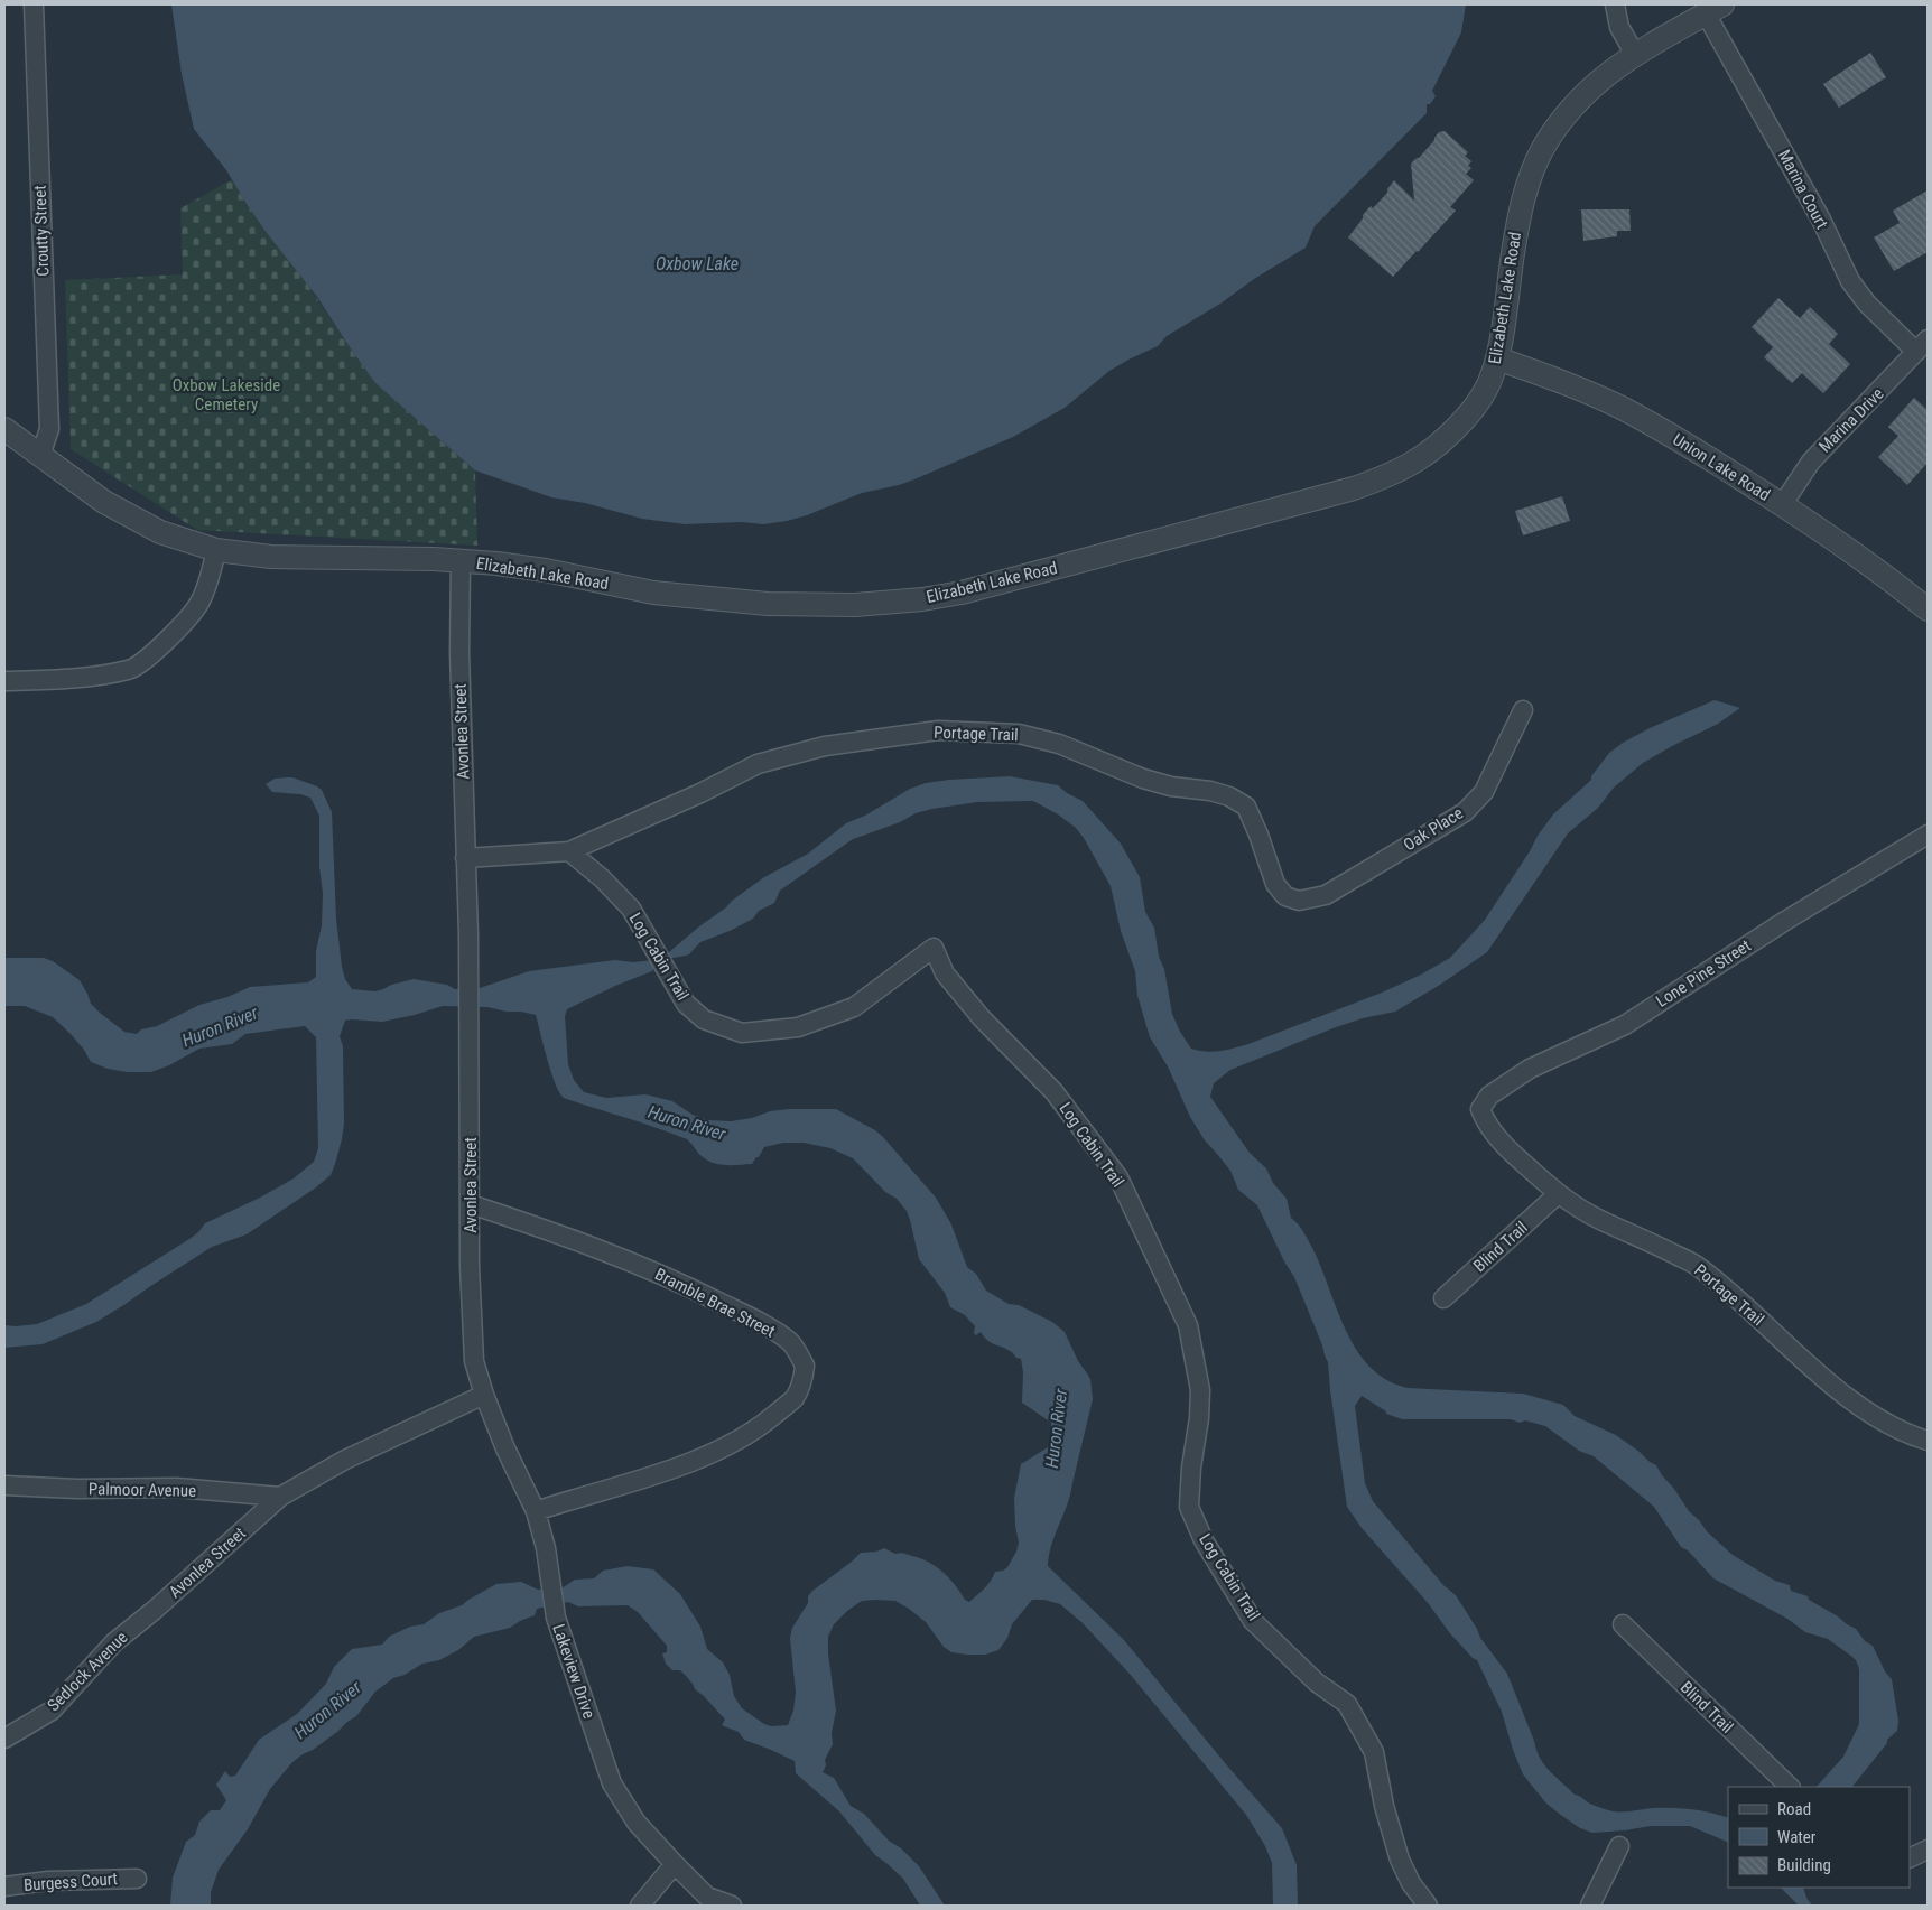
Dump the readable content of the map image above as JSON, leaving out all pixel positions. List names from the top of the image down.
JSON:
{
  "streets": {
    "street": [
      "Marina Court",
      "Croutty Street",
      "Elizabeth Lake Road",
      "Marina Drive",
      "Union Lake Road",
      "Avonlea Street",
      "Portage Trail",
      "Oak Place",
      "Log Cabin Trail",
      "Lone Pine Street",
      "Blind Trail",
      "Bramble Brae Street",
      "Palmoor Avenue",
      "Sedlock Avenue",
      "Lakeview Drive",
      "Burgess Court"
    ]
  },
  "crossings": [
    ["Marina Court", "Elizabeth Lake Road"],
    ["Marina Court", "Marina Drive"],
    ["Croutty Street", "Elizabeth Lake Road"],
    ["Elizabeth Lake Road", "Union Lake Road"],
    ["Elizabeth Lake Road", "Avonlea Street"],
    ["Marina Drive", "Union Lake Road"],
    ["Avonlea Street", "Bramble Brae Street"],
    ["Avonlea Street", "Palmoor Avenue"],
    ["Avonlea Street", "Sedlock Avenue"],
    ["Avonlea Street", "Lakeview Drive"],
    ["Portage Trail", "Oak Place"],
    ["Portage Trail", "Log Cabin Trail"],
    ["Portage Trail", "Lone Pine Street"],
    ["Portage Trail", "Blind Trail"],
    ["Bramble Brae Street", "Lakeview Drive"]
  ],
  "water": ["Oxbow Lake", "Huron River"],
  "parks": ["Oxbow Lakeside Cemetery"],
  "legend": ["Road", "Water", "Building"]
}
